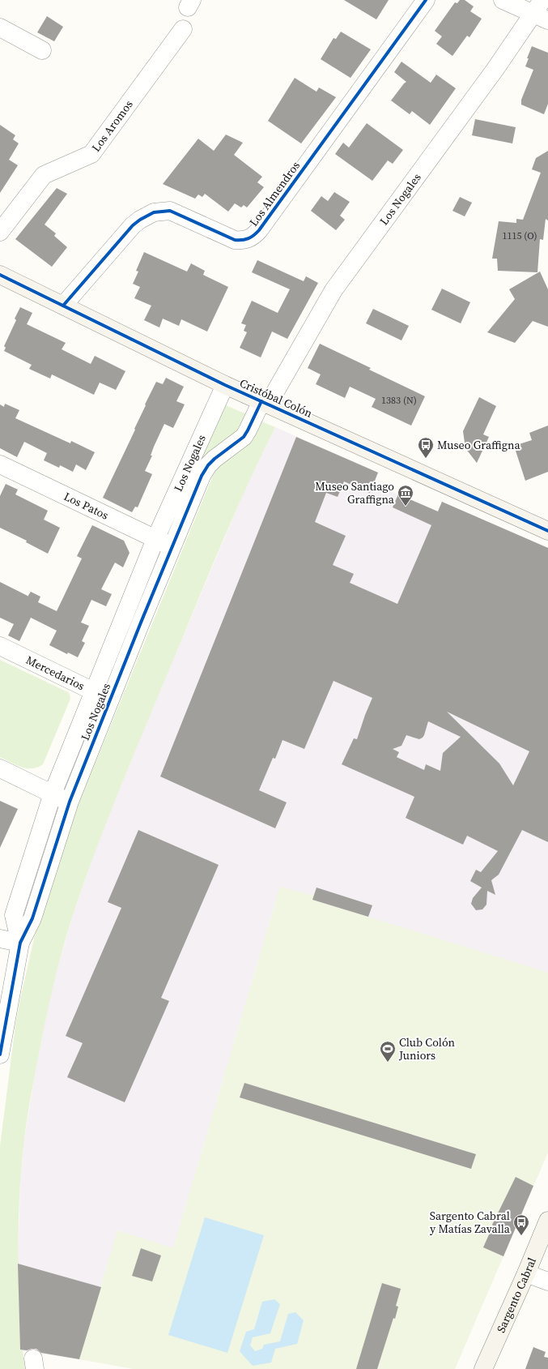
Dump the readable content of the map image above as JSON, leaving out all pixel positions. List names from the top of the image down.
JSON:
{
  "streets": {
    "street": [
      "Los Aromos",
      "Los Almendros",
      "Los Nogales",
      "Cristóbal Colón",
      "Los Patos",
      "Mercedarios",
      "Sargento Cabral"
    ]
  },
  "crossings": [
    ["Los Almendros", "Cristóbal Colón"],
    ["Los Nogales", "Cristóbal Colón"],
    ["Los Nogales", "Los Patos"],
    ["Los Nogales", "Mercedarios"]
  ],
  "places": {
    "bus stop": ["Museo Graffigna", "Sargento Cabral y Matías Zavalla"],
    "museum": ["Museo Santiago Graffigna"],
    "sports": ["Club Colón Juniors"]
  },
  "house_numbers": ["1115 (O)", "1383 (N)"]
}
